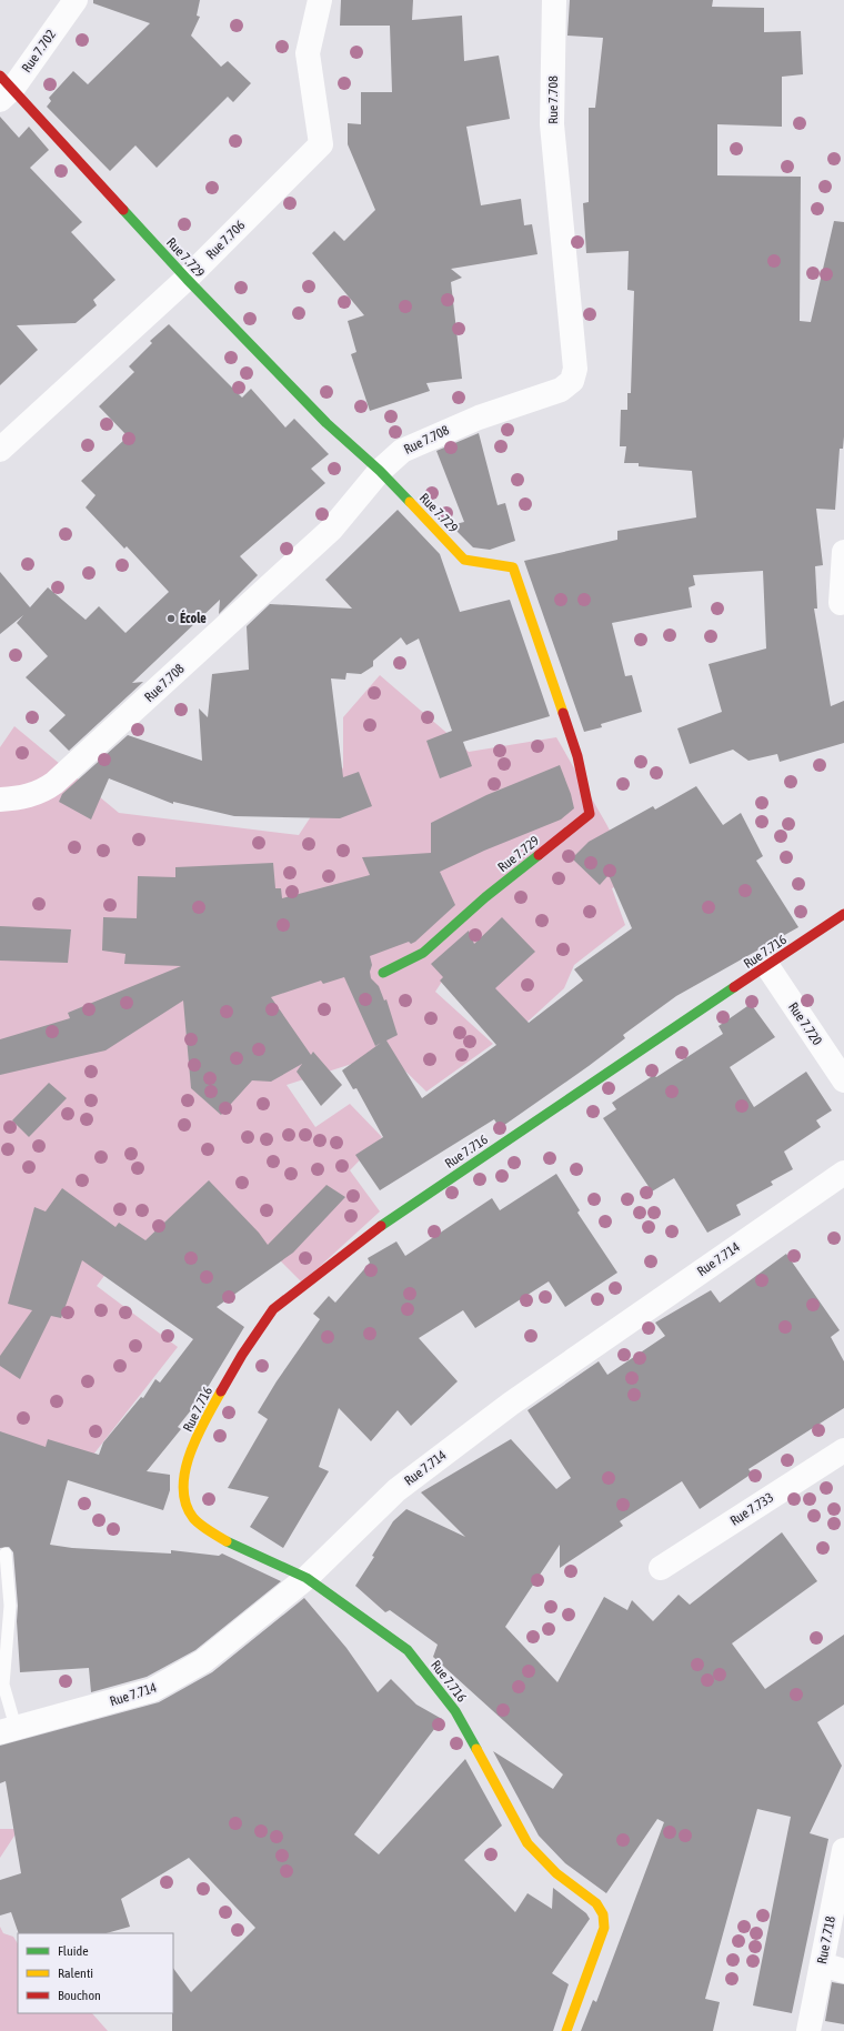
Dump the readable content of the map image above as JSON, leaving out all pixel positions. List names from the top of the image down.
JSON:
{
  "streets": {
    "street": [
      "Rue 7.702",
      "Rue 7.708",
      "Rue 7.706",
      "Rue 7.729",
      "Rue 7.716",
      "Rue 7.720",
      "Rue 7.714",
      "Rue 7.733",
      "Rue 7.718"
    ]
  },
  "crossings": [
    ["Rue 7.702", "Rue 7.729"],
    ["Rue 7.708", "Rue 7.729"],
    ["Rue 7.706", "Rue 7.729"],
    ["Rue 7.716", "Rue 7.720"],
    ["Rue 7.716", "Rue 7.714"]
  ],
  "places": ["École"],
  "legend": ["Fluide", "Ralenti", "Bouchon"]
}
